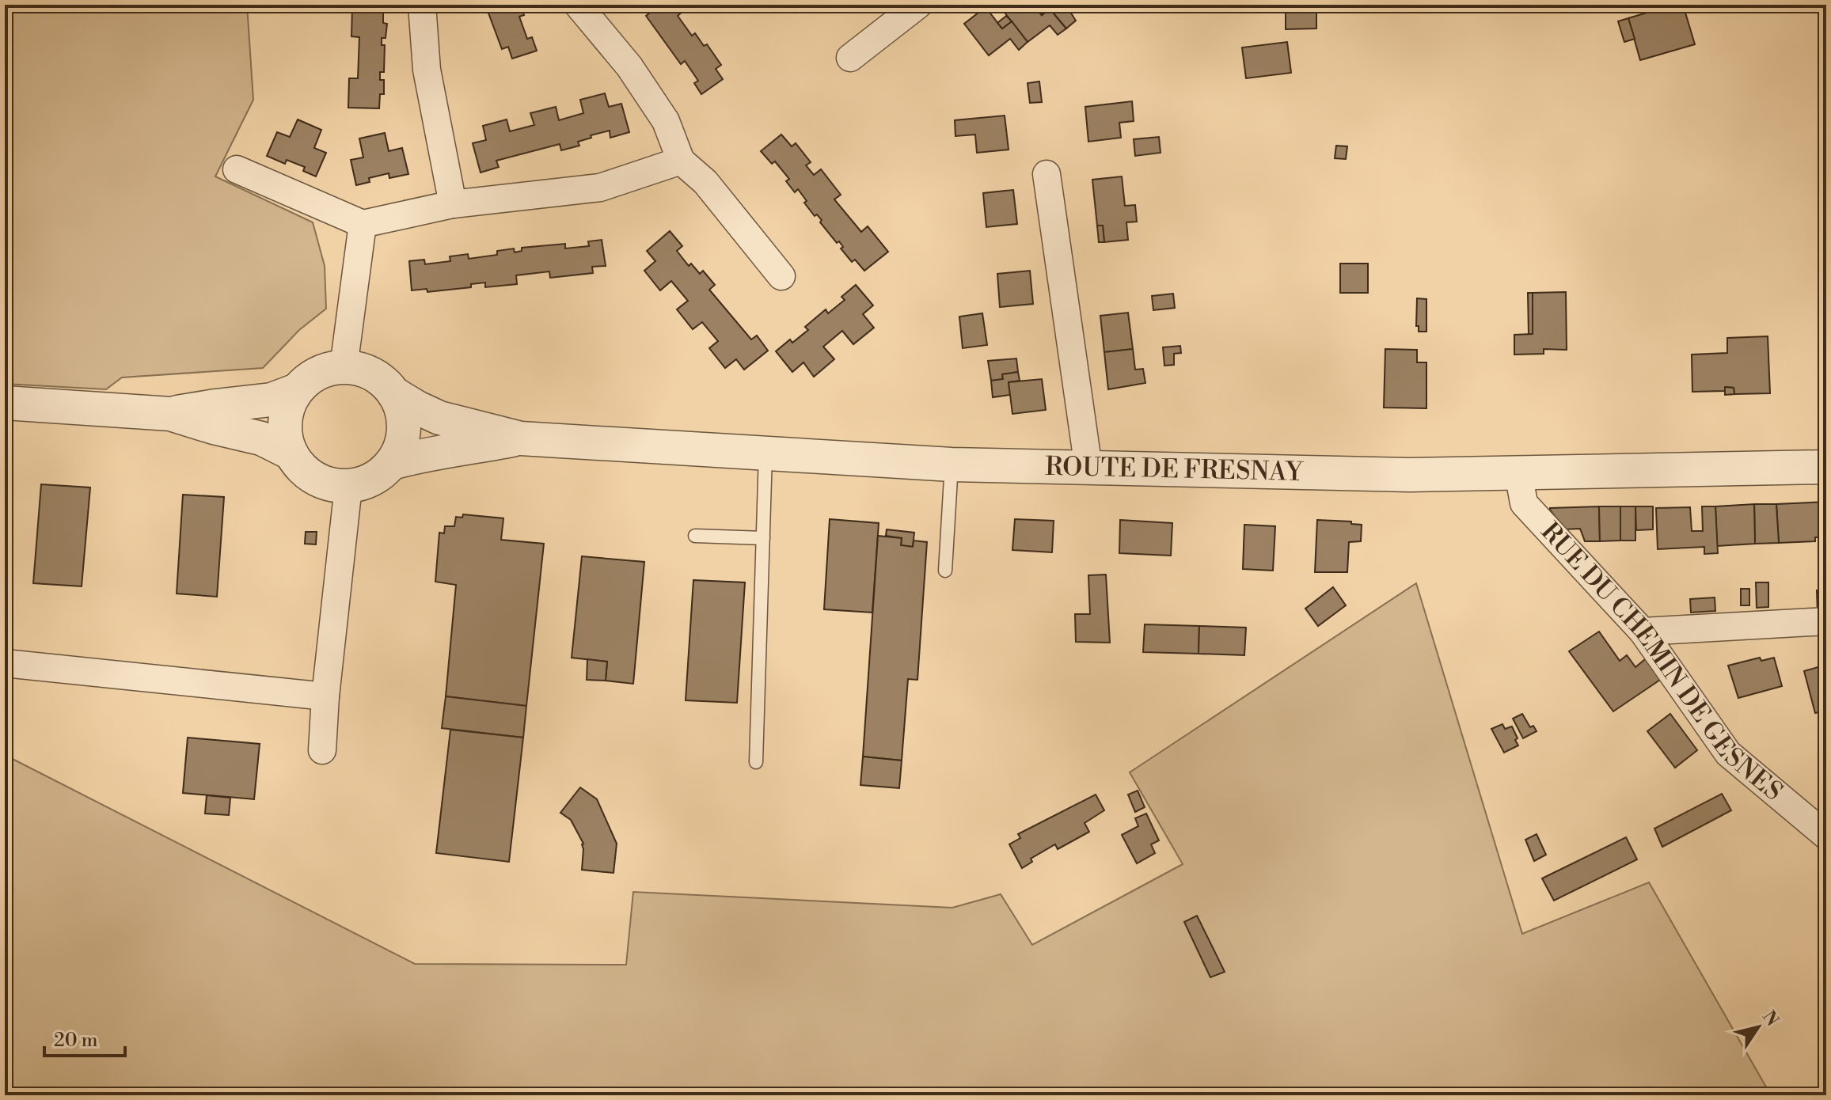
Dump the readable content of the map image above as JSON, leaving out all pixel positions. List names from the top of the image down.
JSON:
{
  "streets": {
    "street": ["ROUTE DE FRESNAY", "RUE DU CHEMIN DE GESNES"]
  },
  "crossings": [
    ["ROUTE DE FRESNAY", "RUE DU CHEMIN DE GESNES"]
  ],
  "scale_bar": "20 m",
  "north": "top right"
}
